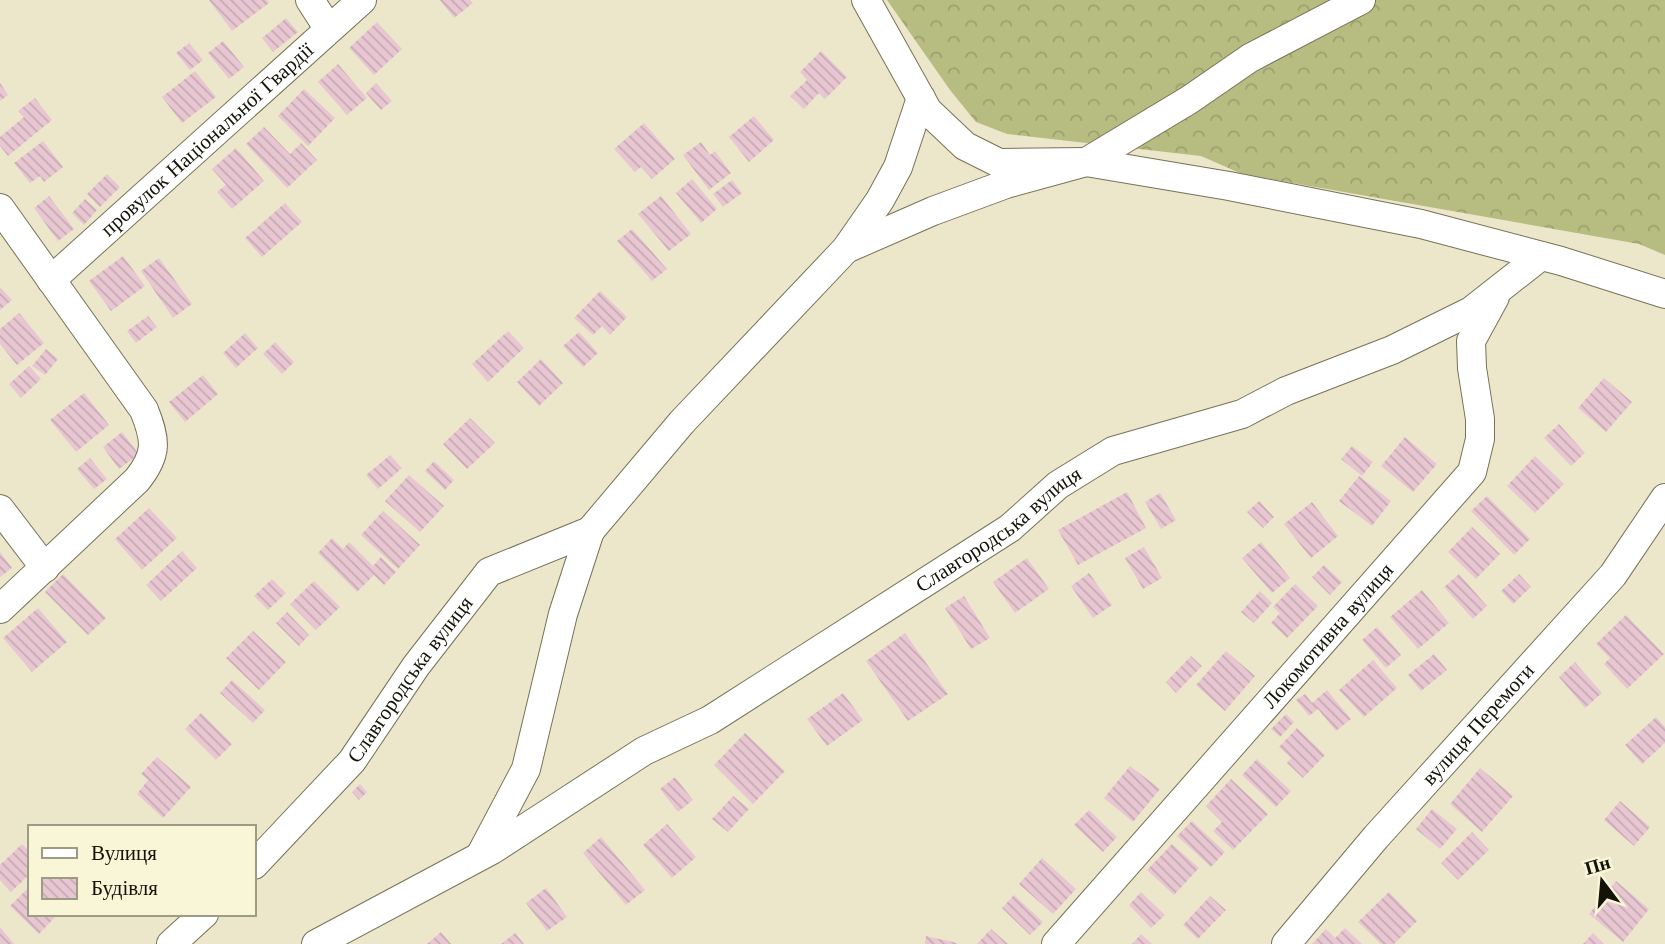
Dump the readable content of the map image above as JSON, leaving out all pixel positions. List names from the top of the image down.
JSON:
{
  "streets": {
    "street": [
      "провулок Національної Гвардії",
      "Славгородська вулиця",
      "Локомотивна вулиця",
      "вулиця Перемоги"
    ]
  },
  "crossings": [
    ["Славгородська вулиця", "Локомотивна вулиця"]
  ],
  "legend": ["Вулиця", "Будівля"],
  "north": "top"
}
